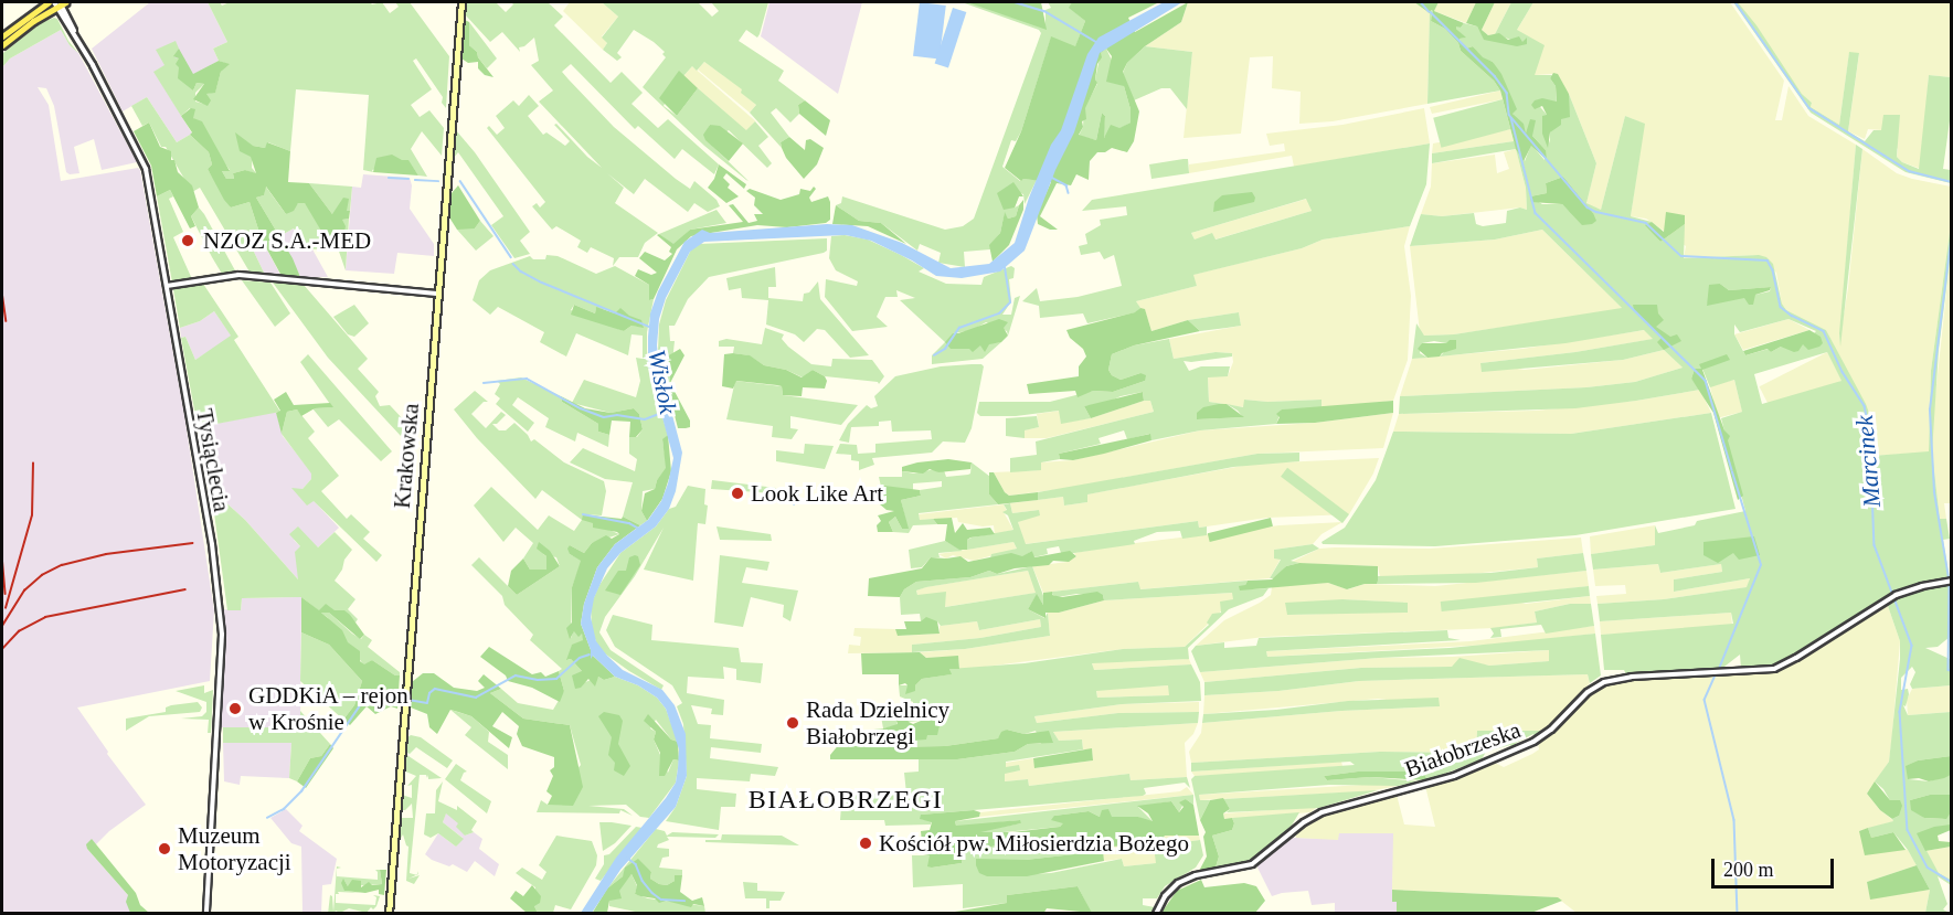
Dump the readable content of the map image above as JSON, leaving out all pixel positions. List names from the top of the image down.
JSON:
{
  "streets": {
    "main road": ["Krakowska"],
    "street": ["Tysiąclecia", "Białobrzeska"]
  },
  "districts": ["BIAŁOBRZEGI"],
  "water": ["Wisłok", "Marcinek"],
  "places": [
    "NZOZ S.A.-MED",
    "Look Like Art",
    "GDDKiA – rejon w Krośnie",
    "Rada Dzielnicy Białobrzegi",
    "Kościół pw. Miłosierdzia Bożego",
    "Muzeum Motoryzacji"
  ],
  "scale_bar": "200 m"
}
